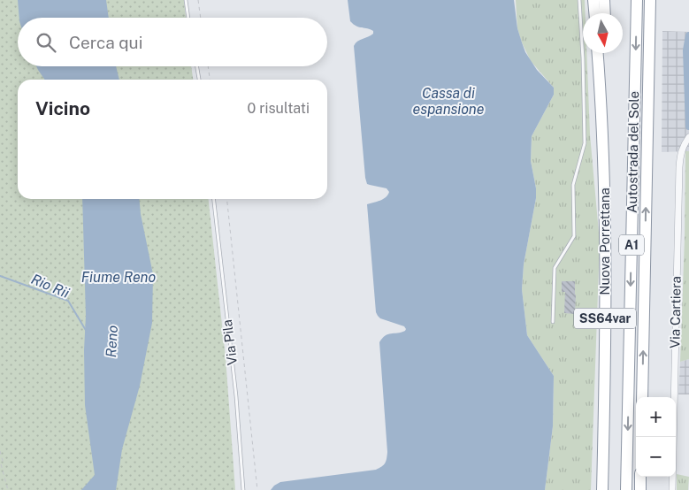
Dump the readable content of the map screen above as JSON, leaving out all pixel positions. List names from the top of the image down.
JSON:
{
  "streets": {
    "highway": [
      "Autostrada del Sole",
      "Nuova Porrettana",
      "A1",
      "SS64var"
    ],
    "street": ["Via Cartiera"],
    "lane": ["Via Pila"]
  },
  "water": [
    "Cassa di espansione",
    "Fiume Reno",
    "Rio Rii",
    "Reno"
  ],
  "north": "bottom",
  "page": {
    "search": "Cerca qui",
    "heading": ["Vicino", "0 risultati"],
    "map_buttons": ["+", "−"]
  }
}
